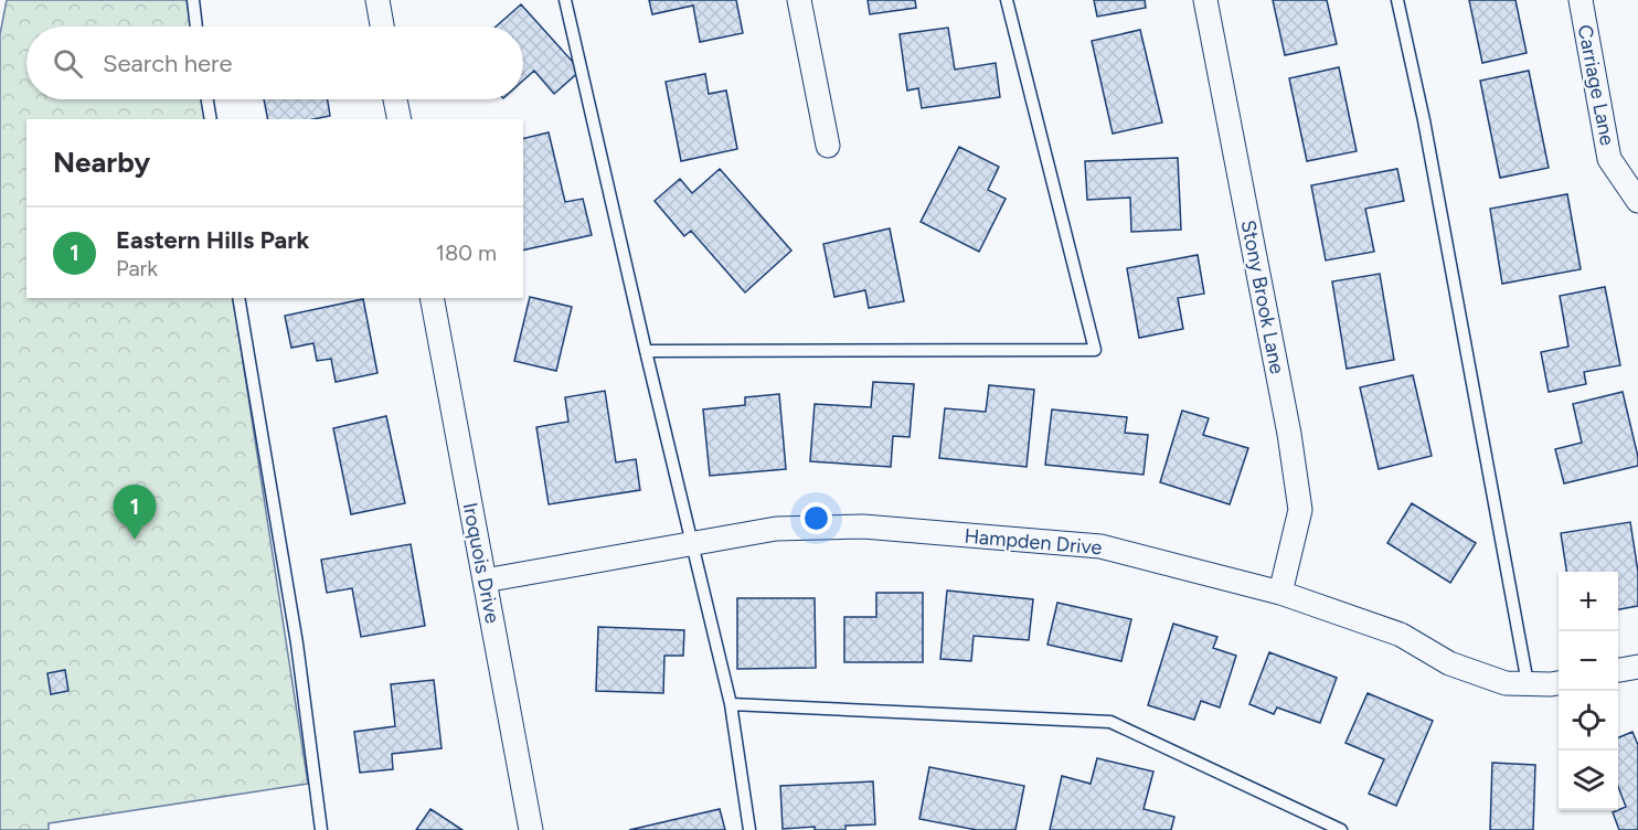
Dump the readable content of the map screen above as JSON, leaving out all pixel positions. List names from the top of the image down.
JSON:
{
  "streets": {
    "street": [
      "Carriage Lane",
      "Stony Brook Lane",
      "Hampden Drive",
      "Iroquois Drive"
    ]
  },
  "crossings": [
    ["Stony Brook Lane", "Hampden Drive"],
    ["Hampden Drive", "Iroquois Drive"]
  ],
  "page": {
    "search": "Search here",
    "heading": "Nearby",
    "list": [
      {
        "mark": "1",
        "name": "Eastern Hills Park",
        "note": "Park",
        "value": "180 m"
      }
    ],
    "pins": "1",
    "map_buttons": ["+", "−"]
  }
}
